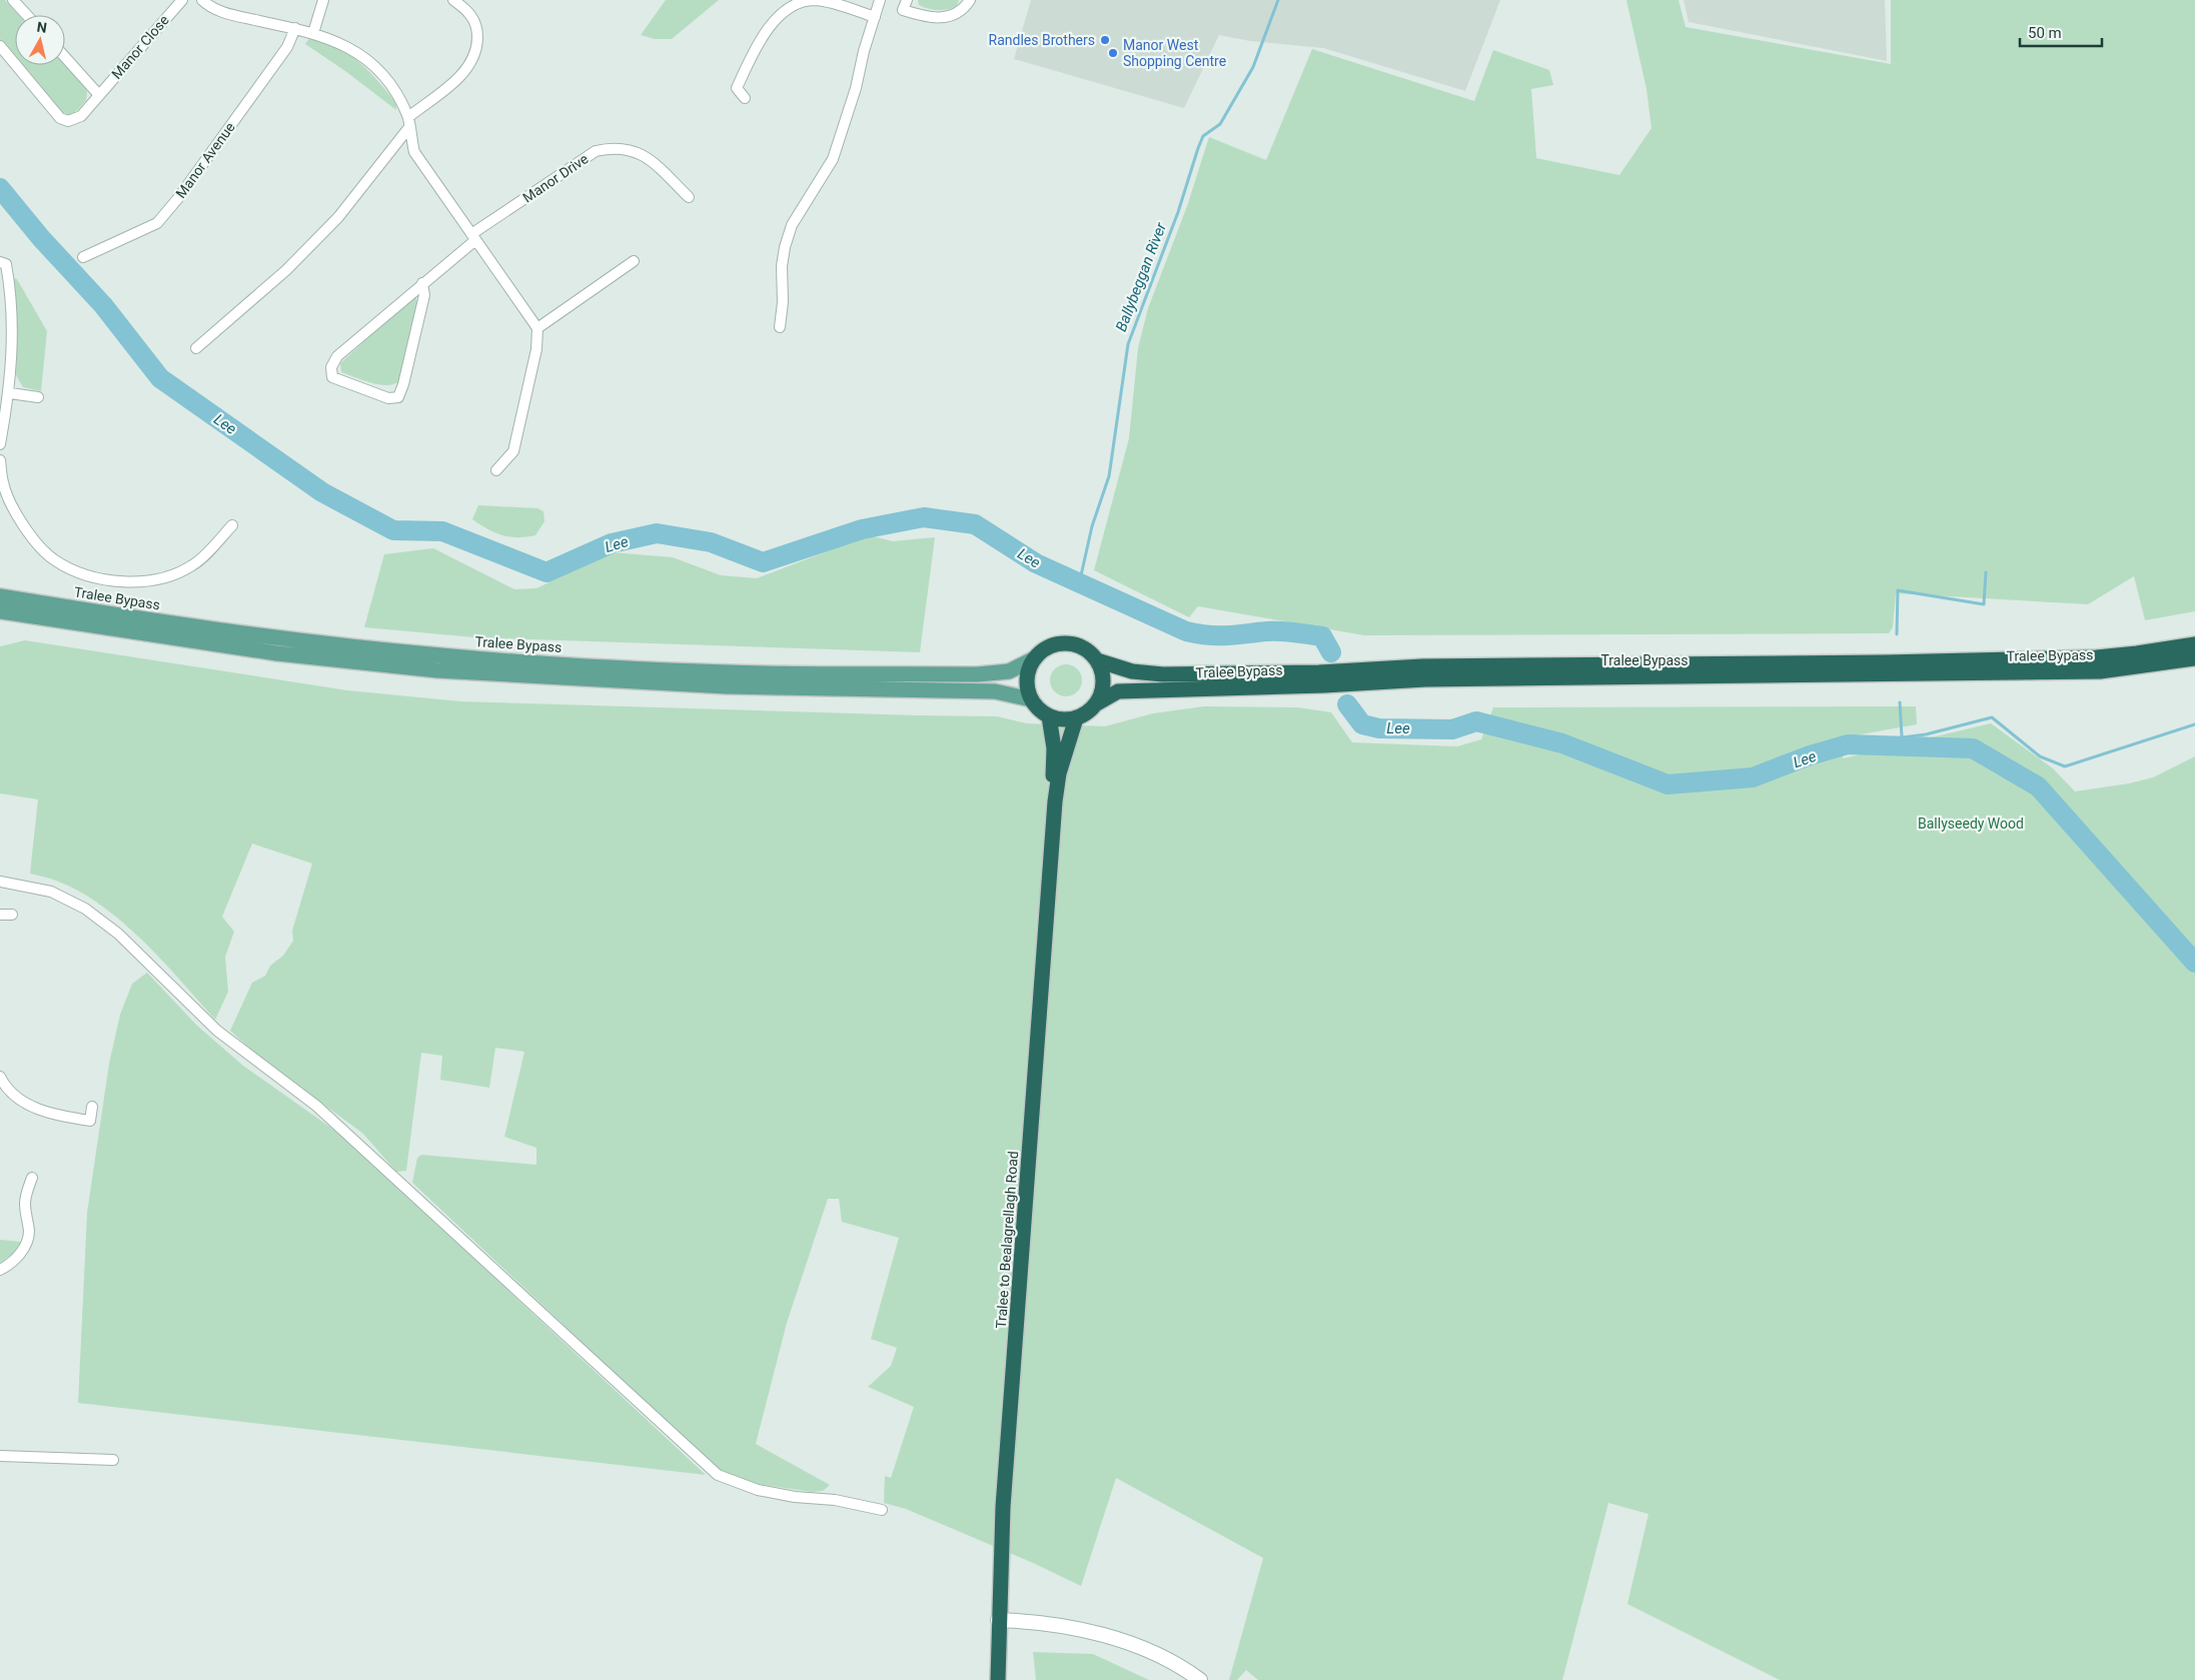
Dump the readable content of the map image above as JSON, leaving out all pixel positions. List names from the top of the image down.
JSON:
{
  "streets": {
    "highway": ["Tralee Bypass", "Tralee to Bealagrellagh Road"],
    "street": ["Manor Close", "Manor Avenue", "Manor Drive"]
  },
  "crossings": [
    ["Tralee Bypass", "Tralee to Bealagrellagh Road"]
  ],
  "water": ["Ballybeggan River", "Lee"],
  "parks": ["Ballyseedy Wood"],
  "places": ["Randles Brothers", "Manor West Shopping Centre"],
  "scale_bar": "50 m",
  "north": "top"
}
